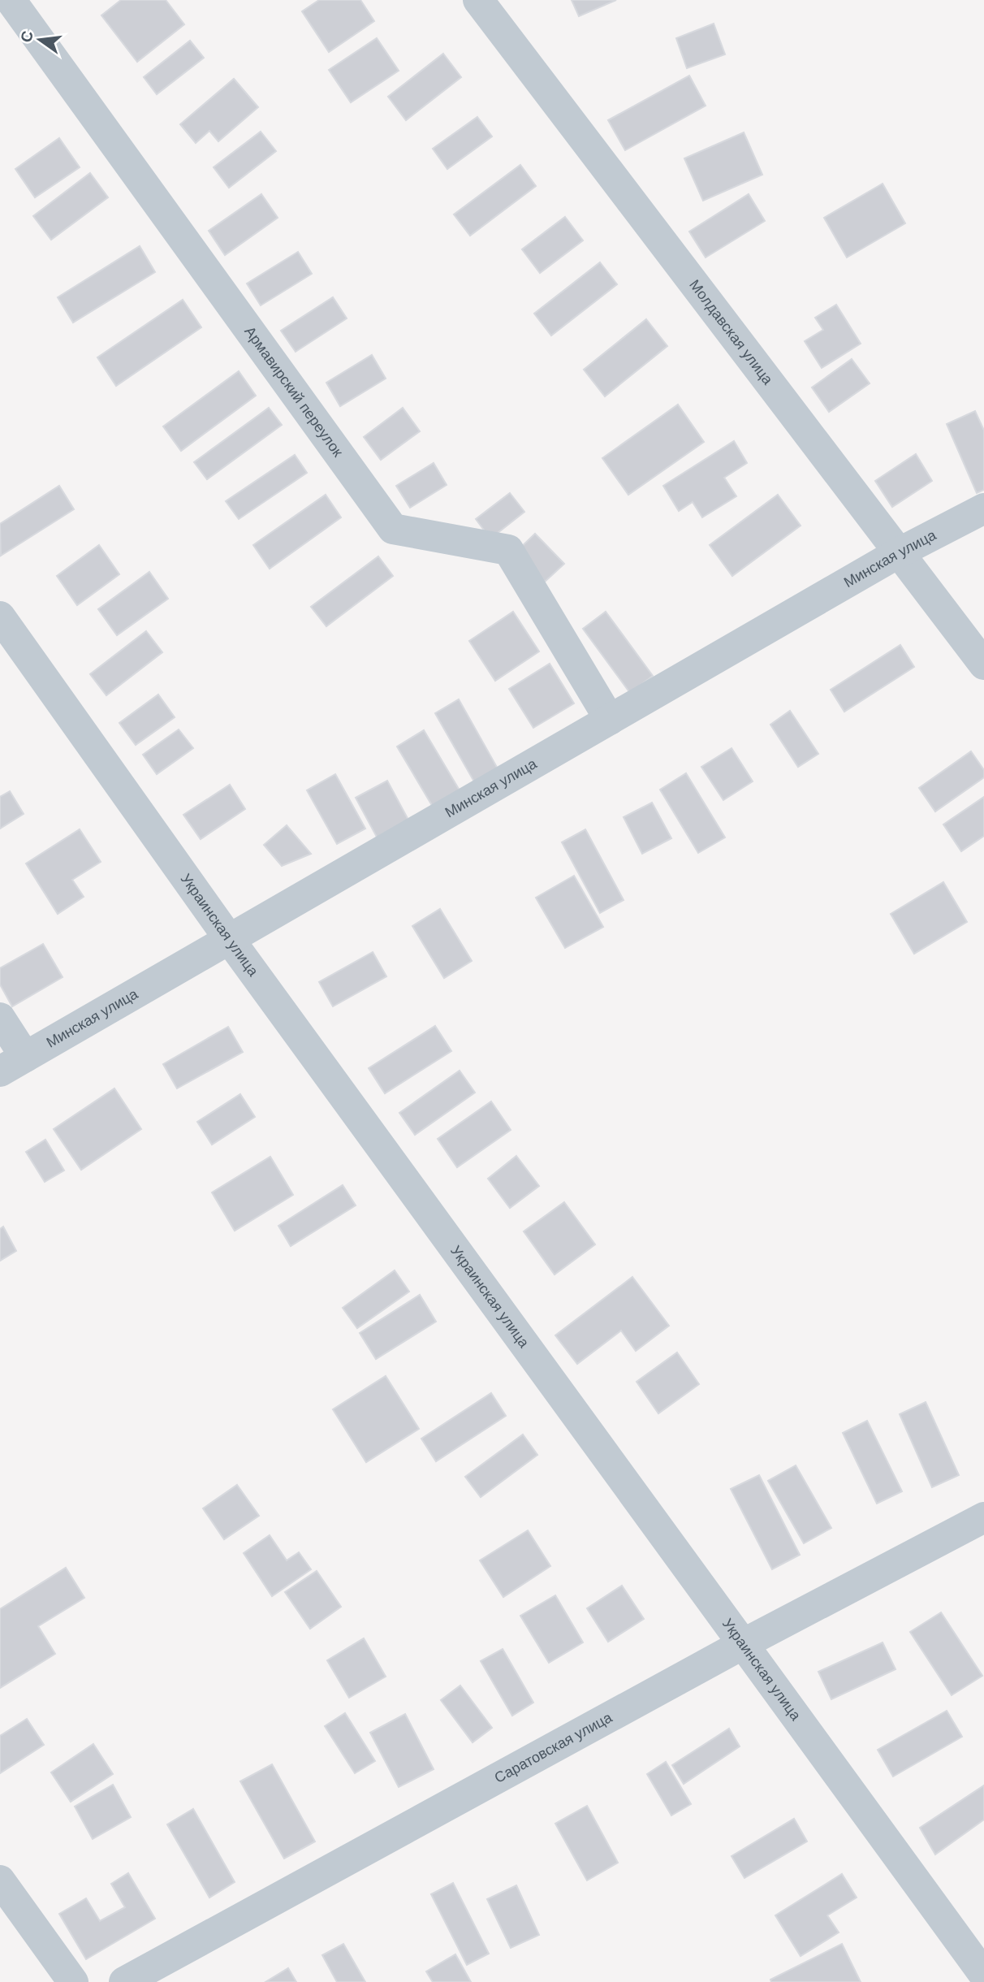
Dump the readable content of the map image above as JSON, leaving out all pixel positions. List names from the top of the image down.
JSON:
{
  "streets": {
    "street": [
      "Молдавская улица",
      "Армавирский переулок",
      "Минская улица",
      "Украинская улица",
      "Саратовская улица"
    ]
  },
  "crossings": [
    ["Молдавская улица", "Минская улица"],
    ["Армавирский переулок", "Минская улица"],
    ["Минская улица", "Украинская улица"],
    ["Украинская улица", "Саратовская улица"]
  ],
  "north": "left"
}
